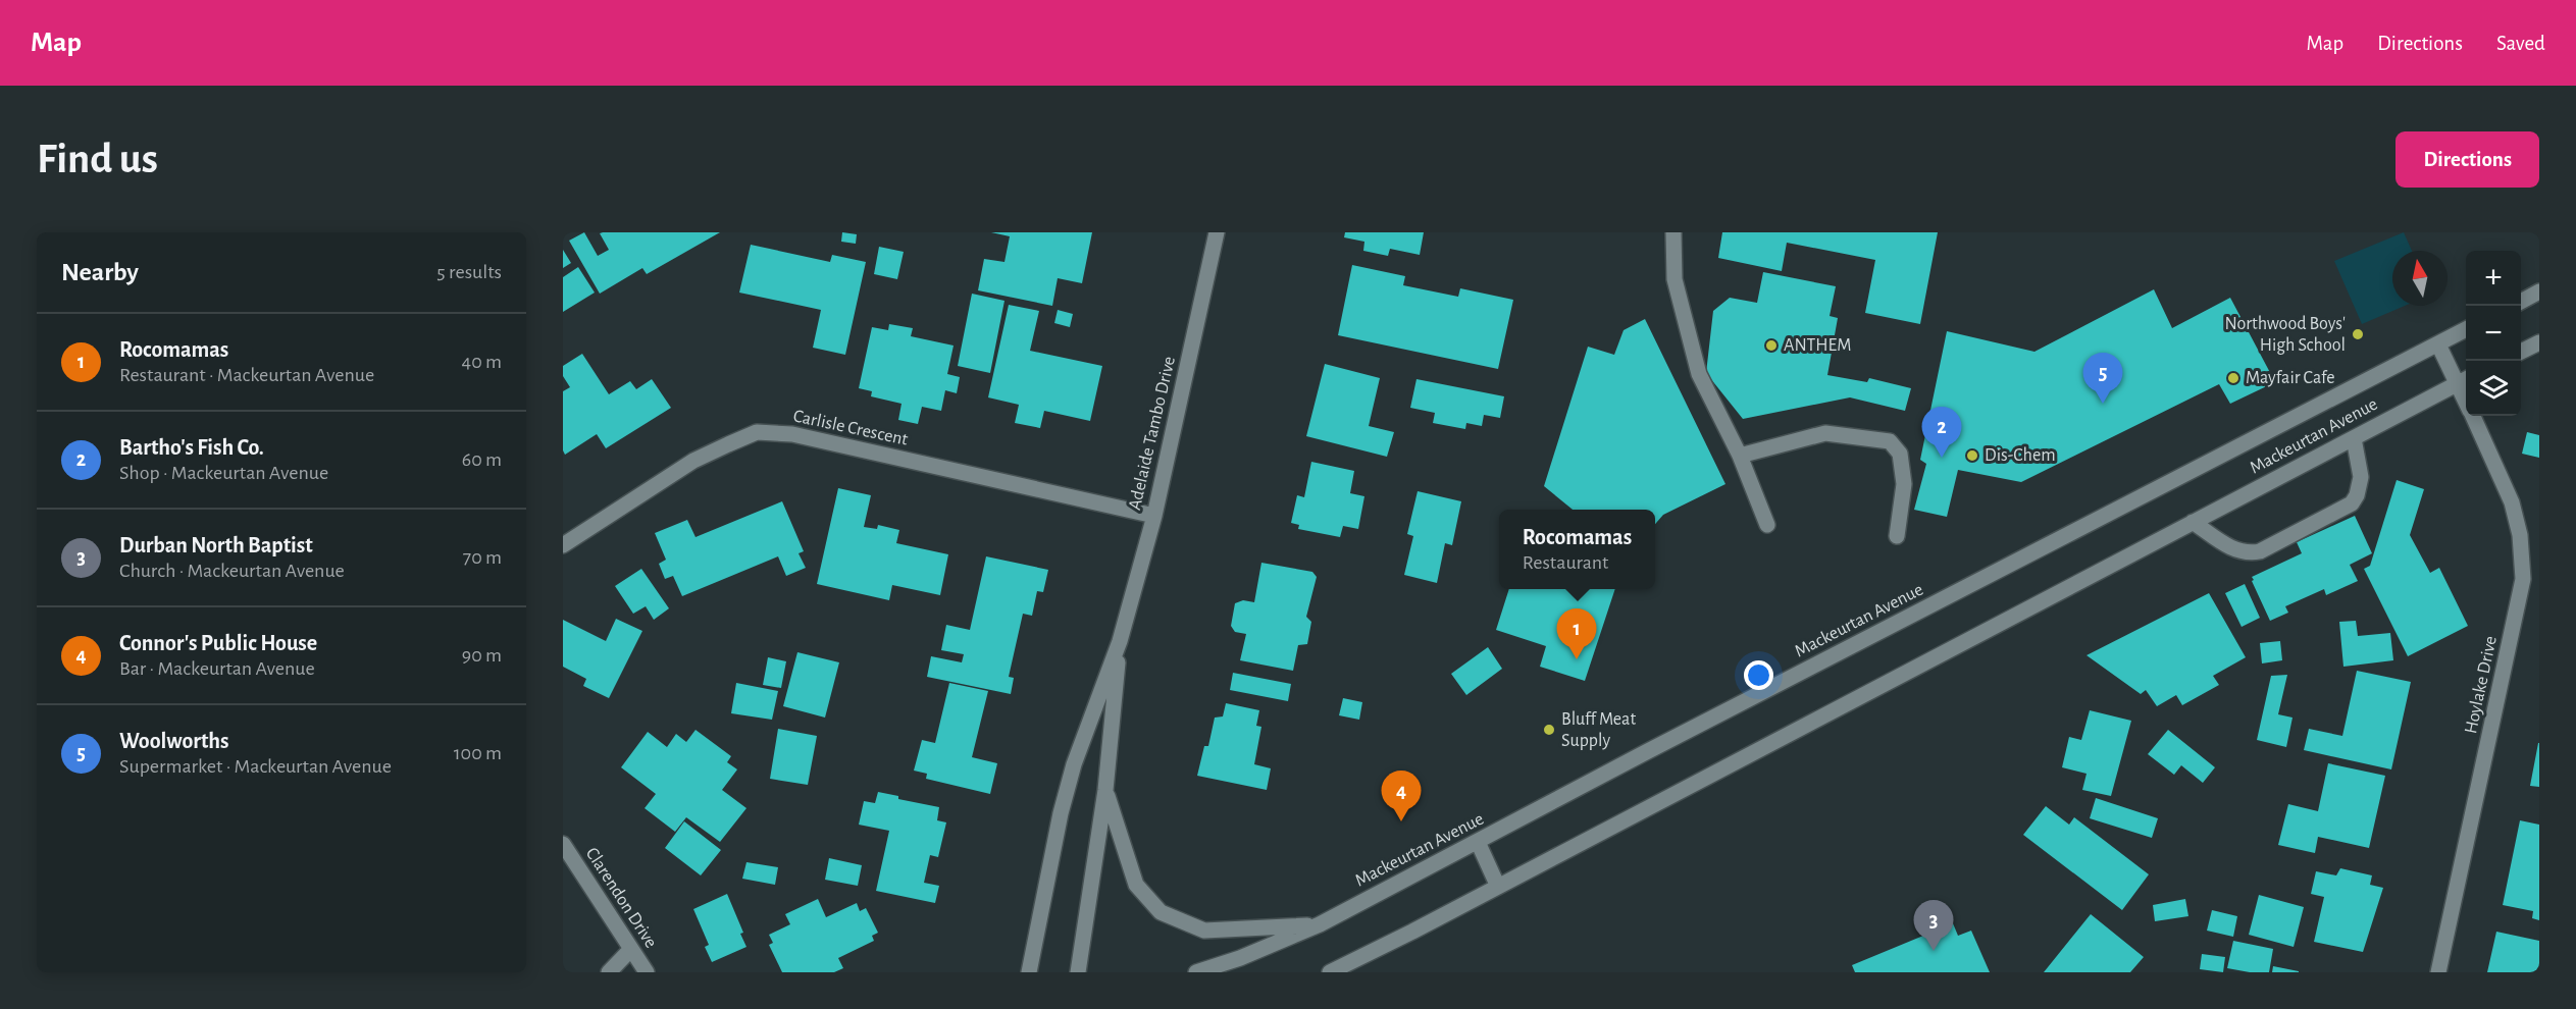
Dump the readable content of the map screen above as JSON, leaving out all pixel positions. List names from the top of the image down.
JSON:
{
  "streets": {
    "street": [
      "Carlisle Crescent",
      "Adelaide Tambo Drive",
      "Mackeurtan Avenue",
      "Hoylake Drive",
      "Clarendon Drive"
    ]
  },
  "crossings": [
    ["Carlisle Crescent", "Adelaide Tambo Drive"],
    ["Mackeurtan Avenue", "Hoylake Drive"]
  ],
  "places": [
    "Northwood Boys' High School",
    "ANTHEM",
    "Mayfair Cafe",
    "Dis-Chem",
    "Bluff Meat Supply"
  ],
  "north": "top",
  "page": {
    "header": "Map",
    "nav": ["Map", "Directions", "Saved"],
    "buttons": "Directions",
    "title": "Find us",
    "heading": ["Nearby", "5 results"],
    "map_buttons": ["+", "−"],
    "list": [
      {
        "mark": "1",
        "name": "Rocomamas",
        "note": "Restaurant · Mackeurtan Avenue",
        "value": "40 m"
      },
      {
        "mark": "2",
        "name": "Bartho's Fish Co.",
        "note": "Shop · Mackeurtan Avenue",
        "value": "60 m"
      },
      {
        "mark": "3",
        "name": "Durban North Baptist",
        "note": "Church · Mackeurtan Avenue",
        "value": "70 m"
      },
      {
        "mark": "4",
        "name": "Connor's Public House",
        "note": "Bar · Mackeurtan Avenue",
        "value": "90 m"
      },
      {
        "mark": "5",
        "name": "Woolworths",
        "note": "Supermarket · Mackeurtan Avenue",
        "value": "100 m"
      }
    ],
    "pins": [
      "5",
      "2",
      "1",
      "4",
      "3"
    ],
    "popup": ["Rocomamas", "Restaurant"]
  }
}
